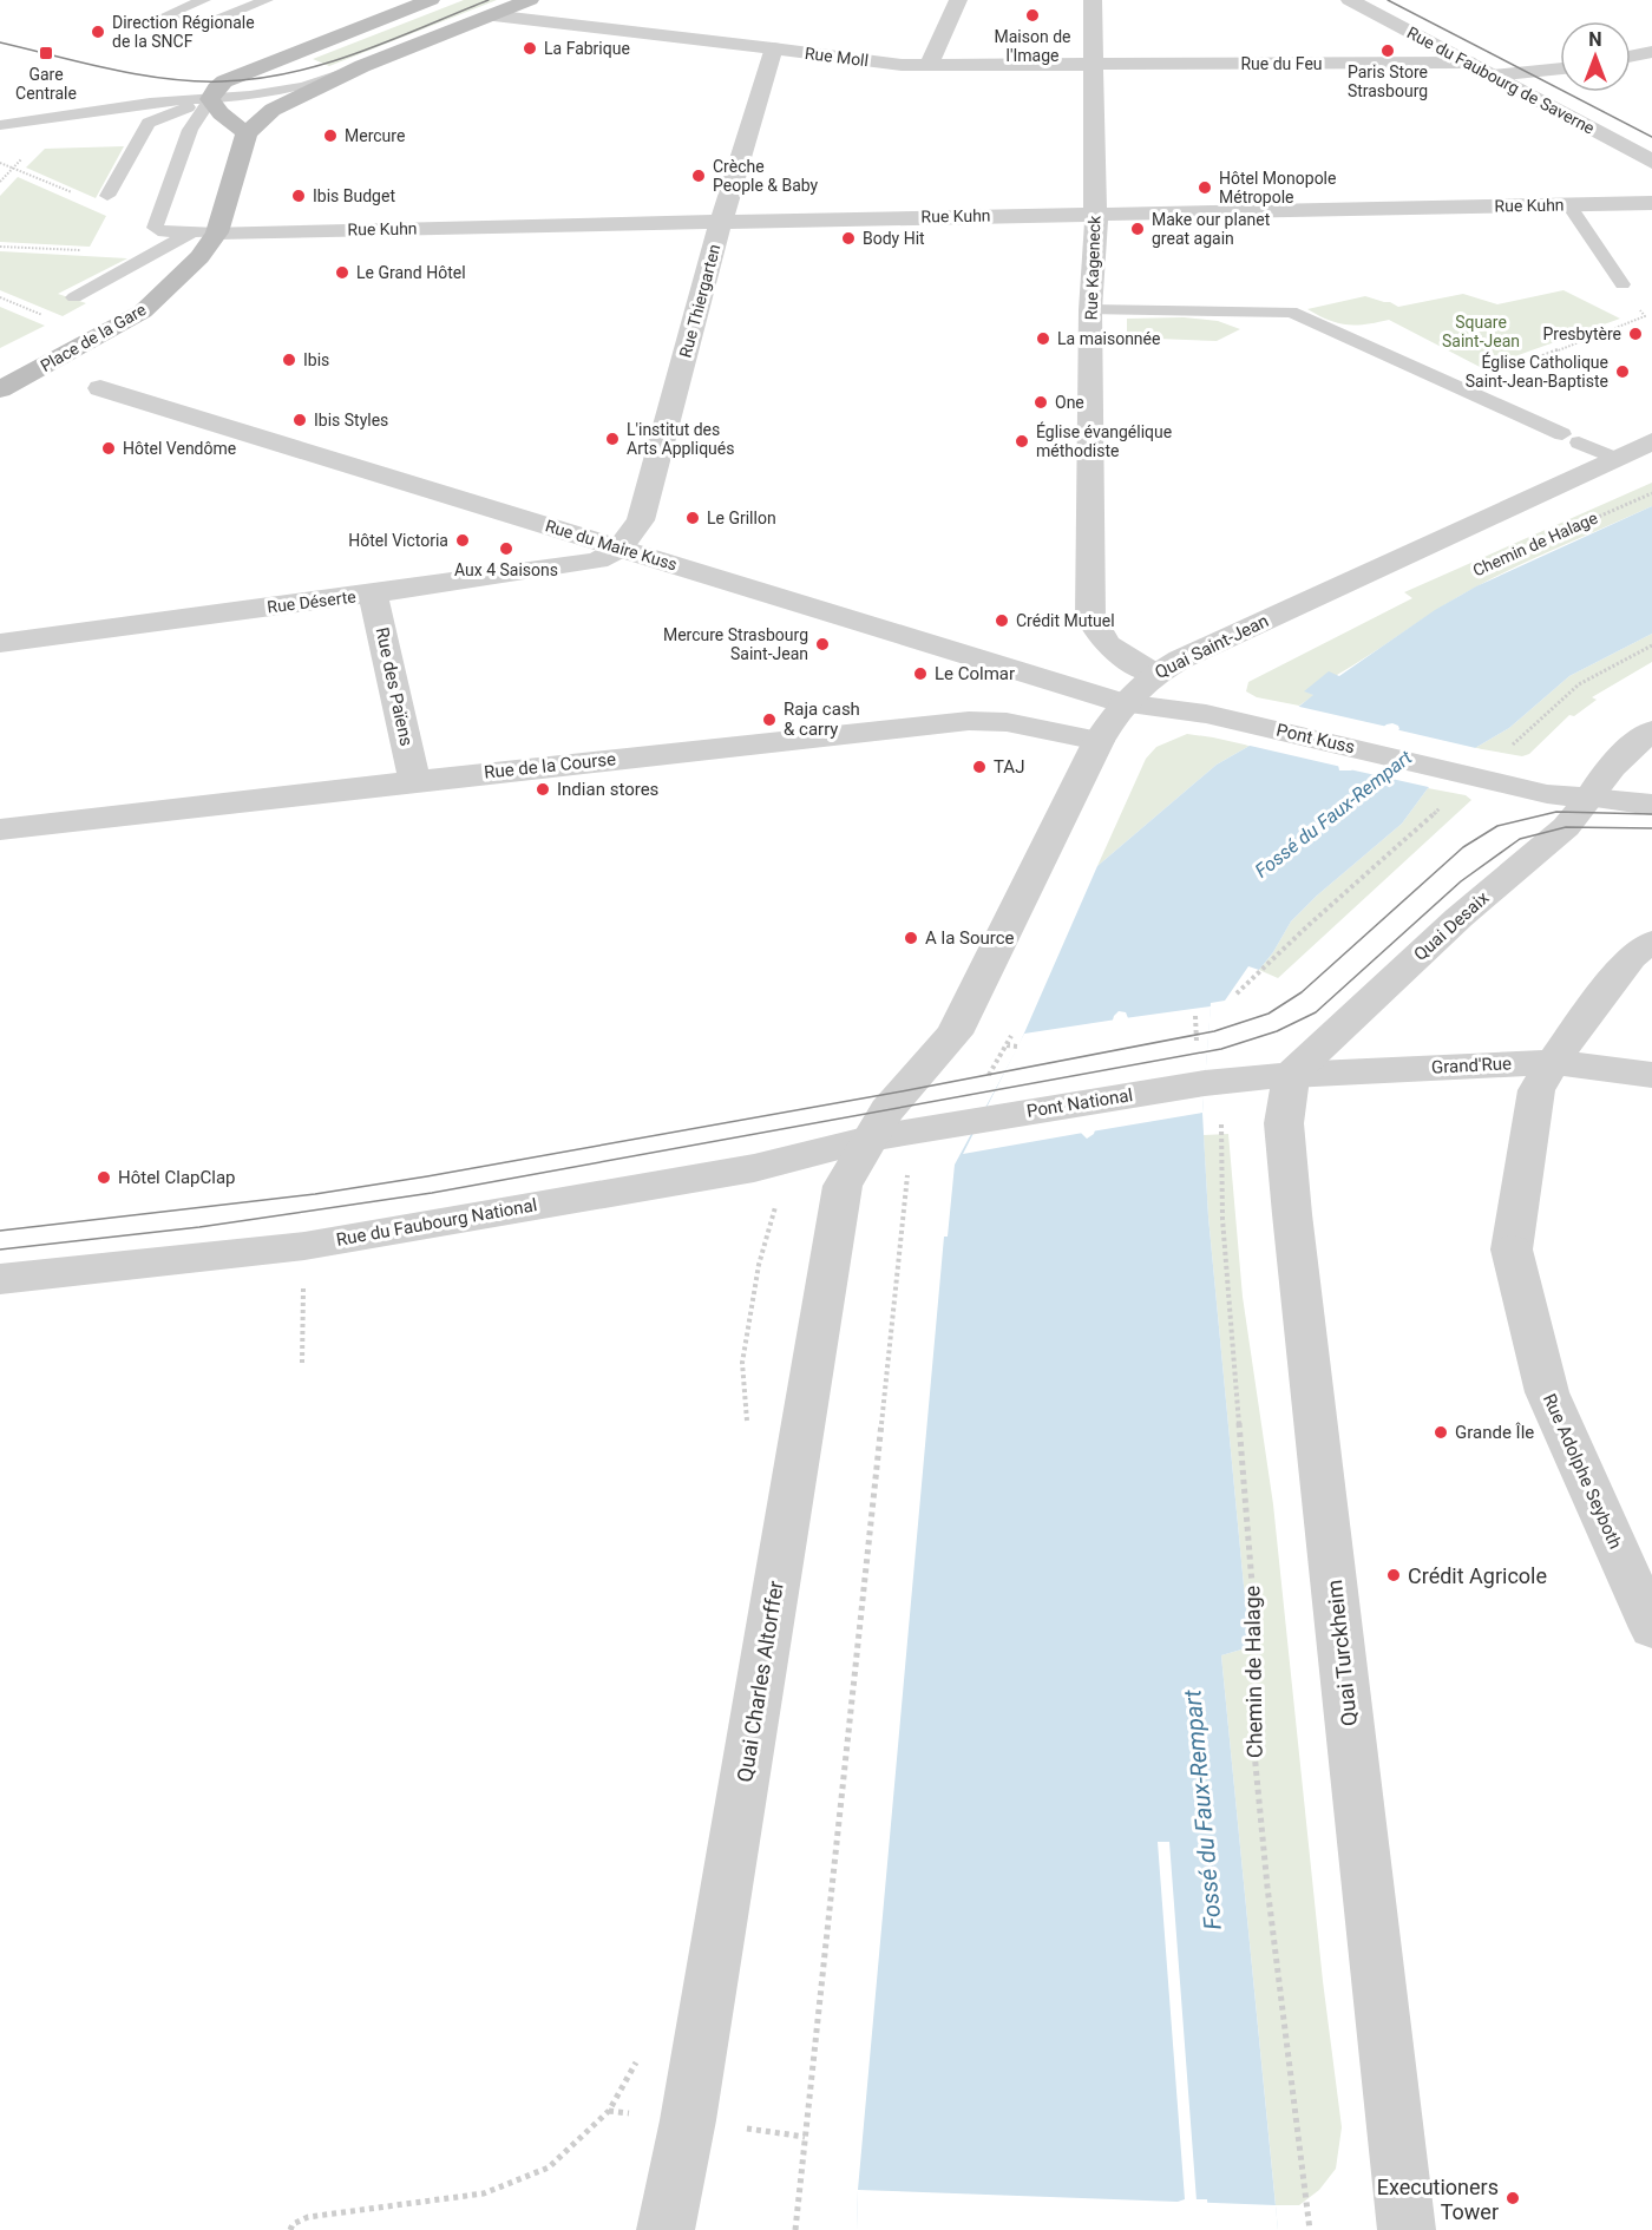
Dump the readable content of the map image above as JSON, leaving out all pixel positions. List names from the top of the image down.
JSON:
{
  "streets": {
    "main road": ["Place de la Gare"],
    "street": [
      "Rue Moll",
      "Rue du Feu",
      "Rue du Faubourg de Saverne",
      "Rue Kuhn",
      "Rue Kageneck",
      "Rue Thiergarten",
      "Rue du Maire Kuss",
      "Rue Déserte",
      "Quai Saint-Jean",
      "Rue des Païens",
      "Pont Kuss",
      "Rue de la Course",
      "Quai Desaix",
      "Grand'Rue",
      "Pont National",
      "Rue du Faubourg National",
      "Rue Adolphe Seyboth",
      "Quai Turckheim",
      "Quai Charles Altorffer"
    ],
    "path": ["Chemin de Halage"]
  },
  "crossings": [
    ["Rue Moll", "Rue du Feu"],
    ["Rue Moll", "Rue Kageneck"],
    ["Rue Moll", "Rue Thiergarten"],
    ["Rue du Feu", "Rue du Faubourg de Saverne"],
    ["Rue du Feu", "Rue Kageneck"],
    ["Rue Kuhn", "Rue Kageneck"],
    ["Rue Kuhn", "Rue Thiergarten"],
    ["Rue Kuhn", "Place de la Gare"],
    ["Rue Kageneck", "Quai Saint-Jean"],
    ["Rue Thiergarten", "Rue du Maire Kuss"],
    ["Rue Thiergarten", "Rue Déserte"],
    ["Rue du Maire Kuss", "Rue Déserte"],
    ["Rue du Maire Kuss", "Quai Saint-Jean"],
    ["Rue du Maire Kuss", "Pont Kuss"],
    ["Rue Déserte", "Rue des Païens"],
    ["Quai Saint-Jean", "Pont Kuss"],
    ["Quai Saint-Jean", "Rue de la Course"],
    ["Quai Saint-Jean", "Pont National"],
    ["Quai Saint-Jean", "Rue du Faubourg National"],
    ["Quai Saint-Jean", "Quai Charles Altorffer"],
    ["Rue des Païens", "Rue de la Course"],
    ["Pont Kuss", "Quai Desaix"],
    ["Quai Desaix", "Grand'Rue"],
    ["Quai Desaix", "Pont National"],
    ["Quai Desaix", "Quai Turckheim"],
    ["Grand'Rue", "Pont National"],
    ["Grand'Rue", "Rue Adolphe Seyboth"],
    ["Grand'Rue", "Quai Turckheim"],
    ["Pont National", "Rue du Faubourg National"],
    ["Pont National", "Quai Turckheim"],
    ["Pont National", "Quai Charles Altorffer"],
    ["Rue du Faubourg National", "Quai Charles Altorffer"]
  ],
  "water": ["Fossé du Faux-Rempart"],
  "parks": ["Square Saint-Jean"],
  "places": {
    "other": [
      "Maison de l'Image",
      "Direction Régionale de la SNCF",
      "La Fabrique",
      "Paris Store Strasbourg",
      "Mercure",
      "Crèche People & Baby",
      "Hôtel Monopole Métropole",
      "Ibis Budget",
      "Make our planet great again",
      "Body Hit",
      "Le Grand Hôtel",
      "Presbytère",
      "La maisonnée",
      "Ibis",
      "Église Catholique Saint-Jean-Baptiste",
      "One",
      "Ibis Styles",
      "L'institut des Arts Appliqués",
      "Église évangélique méthodiste",
      "Hôtel Vendôme",
      "Le Grillon",
      "Hôtel Victoria",
      "Aux 4 Saisons",
      "Crédit Mutuel",
      "Mercure Strasbourg Saint-Jean",
      "Le Colmar",
      "Raja cash & carry",
      "TAJ",
      "Indian stores",
      "A la Source",
      "Hôtel ClapClap",
      "Grande Île",
      "Crédit Agricole",
      "Executioners Tower"
    ],
    "transit": ["Gare Centrale"]
  },
  "north": "top"
}
